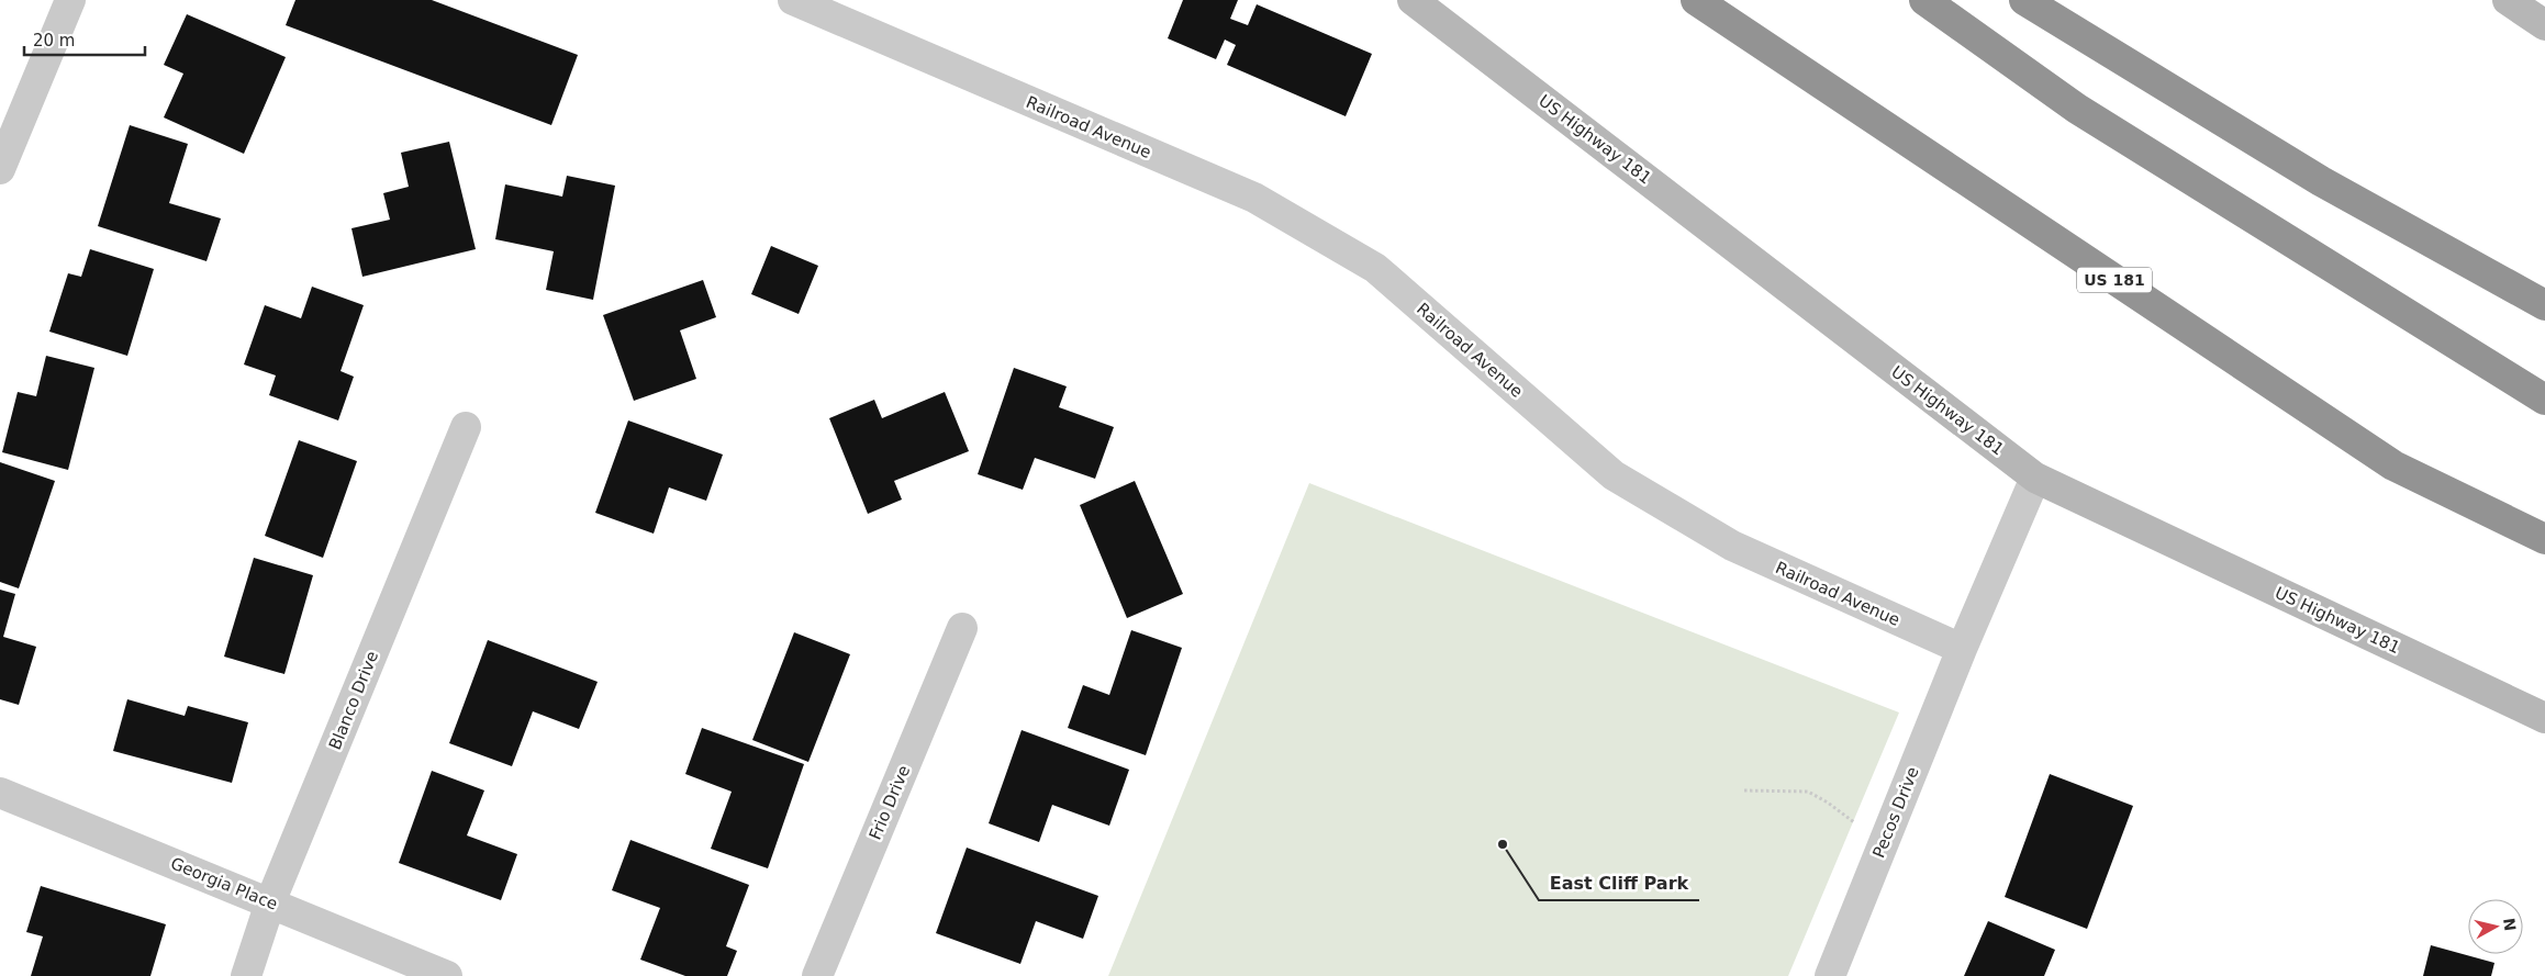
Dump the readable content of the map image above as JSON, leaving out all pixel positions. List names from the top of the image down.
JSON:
{
  "streets": {
    "highway": ["US 181"],
    "main road": ["US Highway 181"],
    "street": [
      "Railroad Avenue",
      "Blanco Drive",
      "Frio Drive",
      "Pecos Drive",
      "Georgia Place"
    ]
  },
  "crossings": [
    ["Railroad Avenue", "Pecos Drive"],
    ["Blanco Drive", "Georgia Place"]
  ],
  "places": ["East Cliff Park"],
  "scale_bar": "20 m",
  "north": "right"
}
